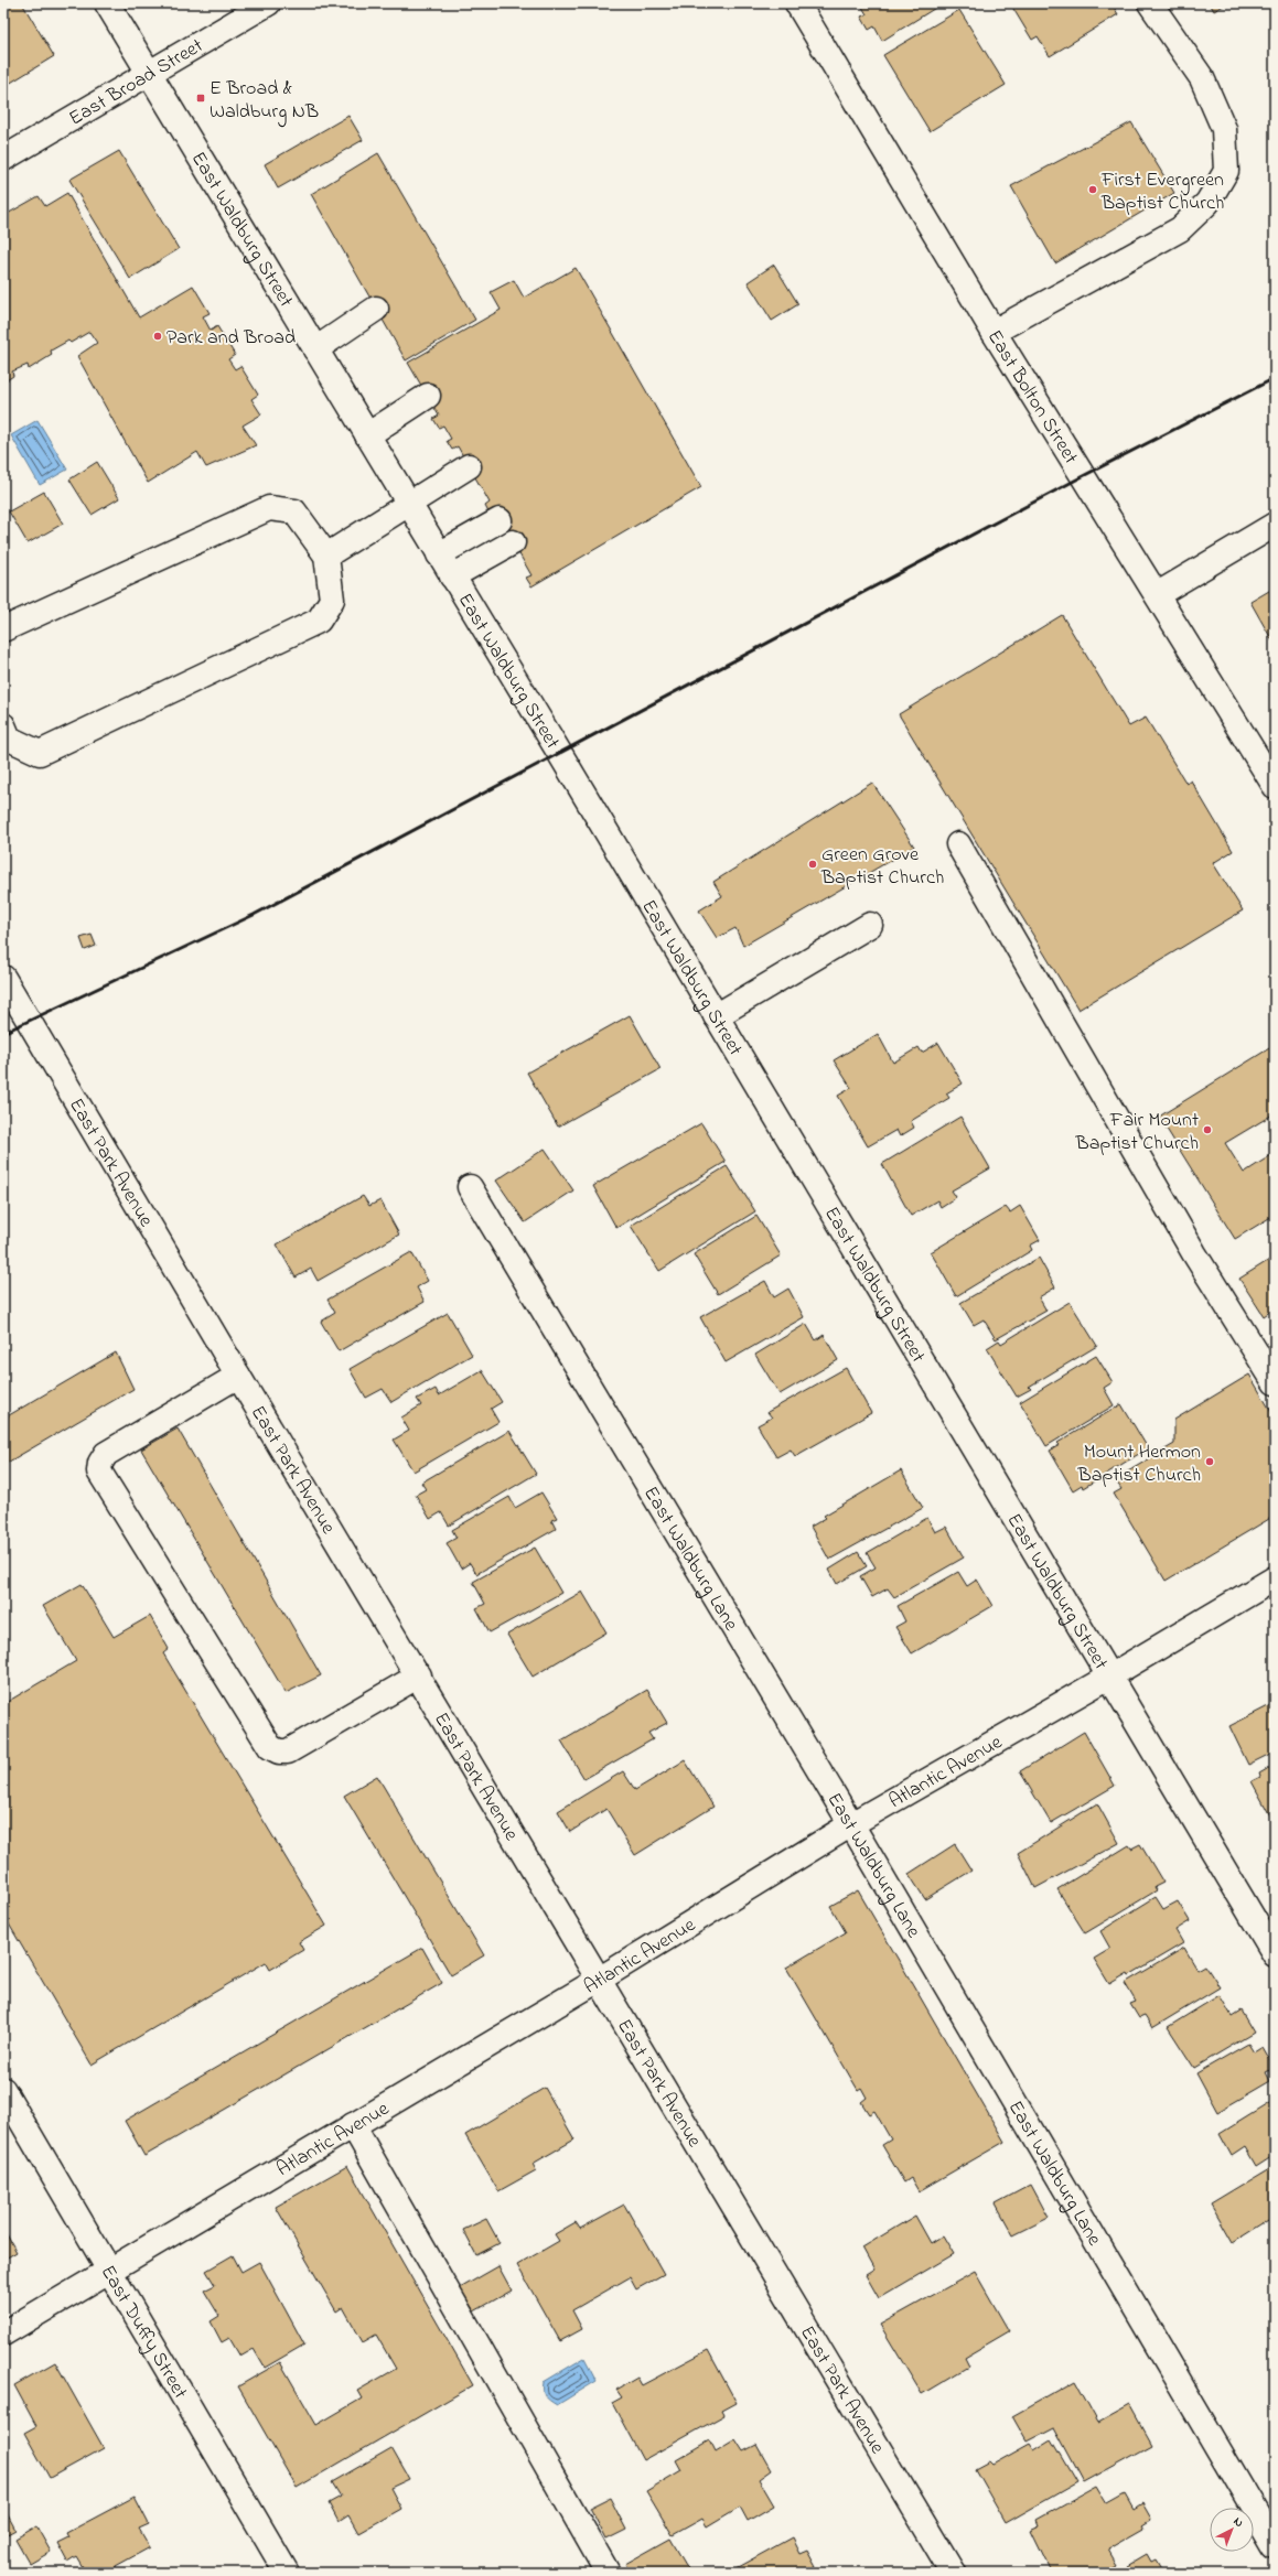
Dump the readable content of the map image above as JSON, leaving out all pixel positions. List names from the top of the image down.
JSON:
{
  "streets": {
    "street": [
      "East Broad Street",
      "East Waldburg Street",
      "East Bolton Street",
      "East Park Avenue",
      "East Waldburg Lane",
      "Atlantic Avenue",
      "East Duffy Street"
    ]
  },
  "crossings": [
    ["East Broad Street", "East Waldburg Street"],
    ["East Waldburg Street", "Atlantic Avenue"],
    ["East Park Avenue", "Atlantic Avenue"],
    ["East Waldburg Lane", "Atlantic Avenue"],
    ["Atlantic Avenue", "East Duffy Street"]
  ],
  "places": {
    "transit": ["E Broad & Waldburg NB"],
    "other": [
      "First Evergreen Baptist Church",
      "Park and Broad",
      "Green Grove Baptist Church",
      "Fair Mount Baptist Church",
      "Mount Hermon Baptist Church"
    ]
  },
  "north": "top right"
}
